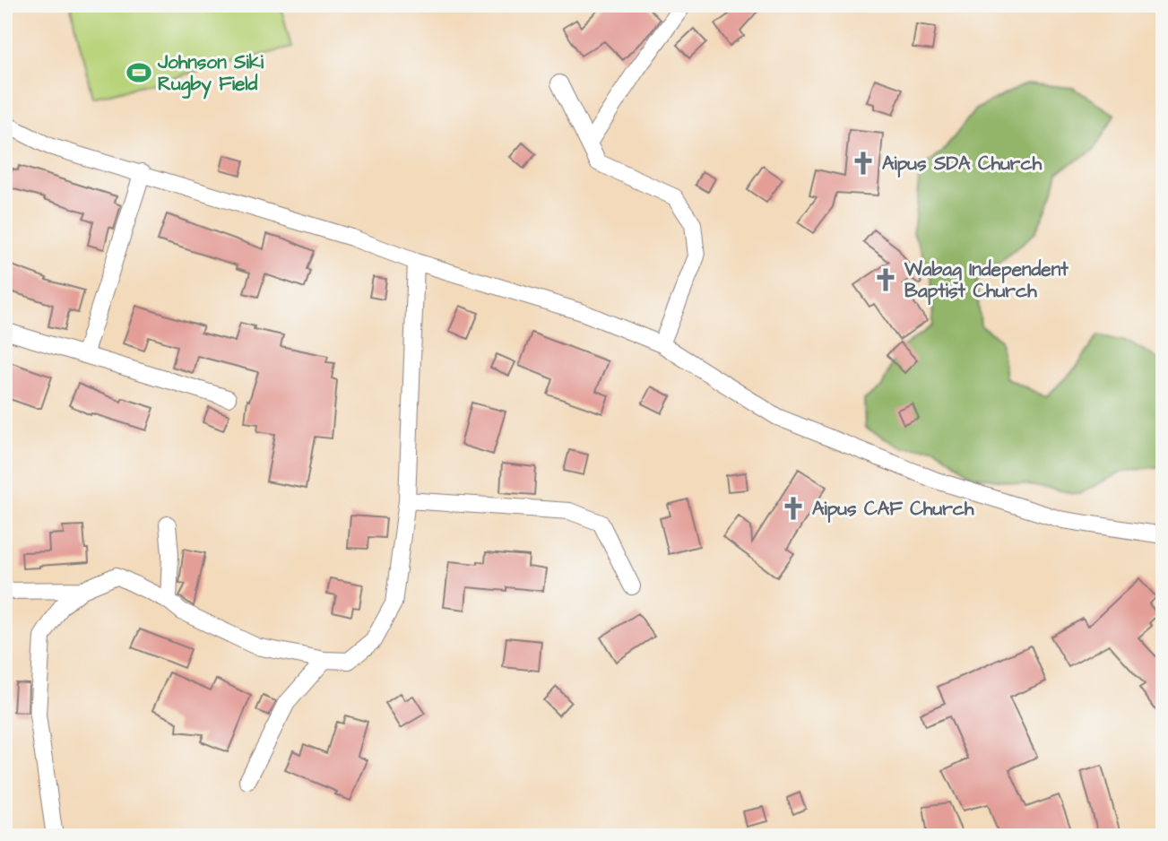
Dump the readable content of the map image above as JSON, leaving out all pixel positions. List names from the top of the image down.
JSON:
{
  "places": {
    "sports": ["Johnson Siki Rugby Field"],
    "church": ["Aipus SDA Church", "Wabag Independent Baptist Church", "Aipus CAF Church"]
  }
}
